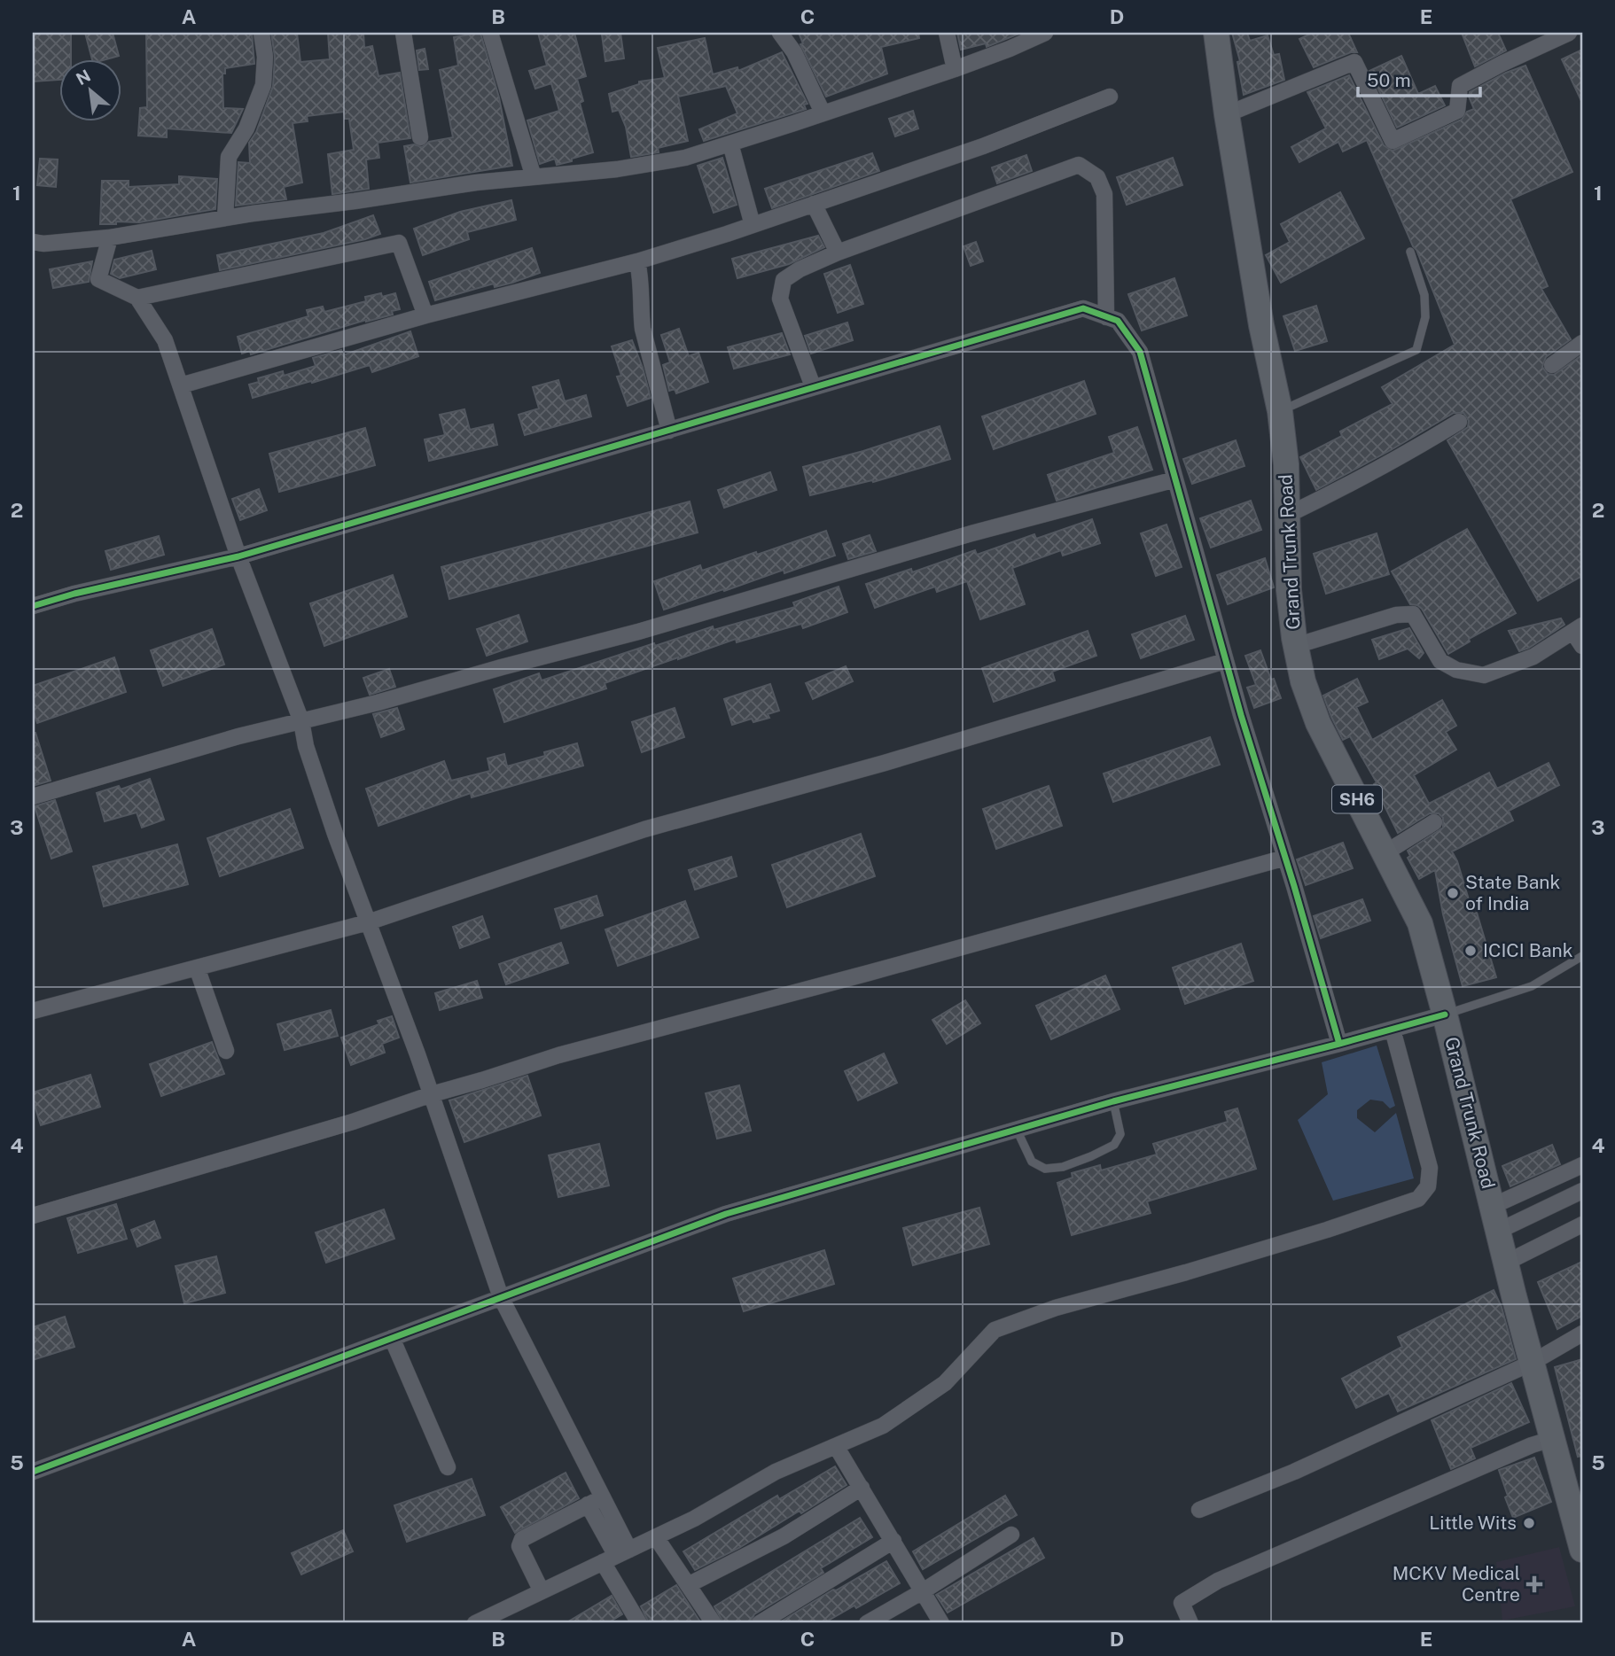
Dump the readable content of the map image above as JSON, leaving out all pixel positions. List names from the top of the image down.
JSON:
{
  "streets": {
    "main road": ["Grand Trunk Road", "SH6"]
  },
  "places": {
    "other": ["State Bank of India", "ICICI Bank", "Little Wits"],
    "health": ["MCKV Medical Centre"]
  },
  "scale_bar": "50 m",
  "north": "top left",
  "grid": {
    "columns": [
      "A",
      "B",
      "C",
      "D",
      "E"
    ],
    "rows": [
      "1",
      "2",
      "3",
      "4",
      "5"
    ]
  }
}
